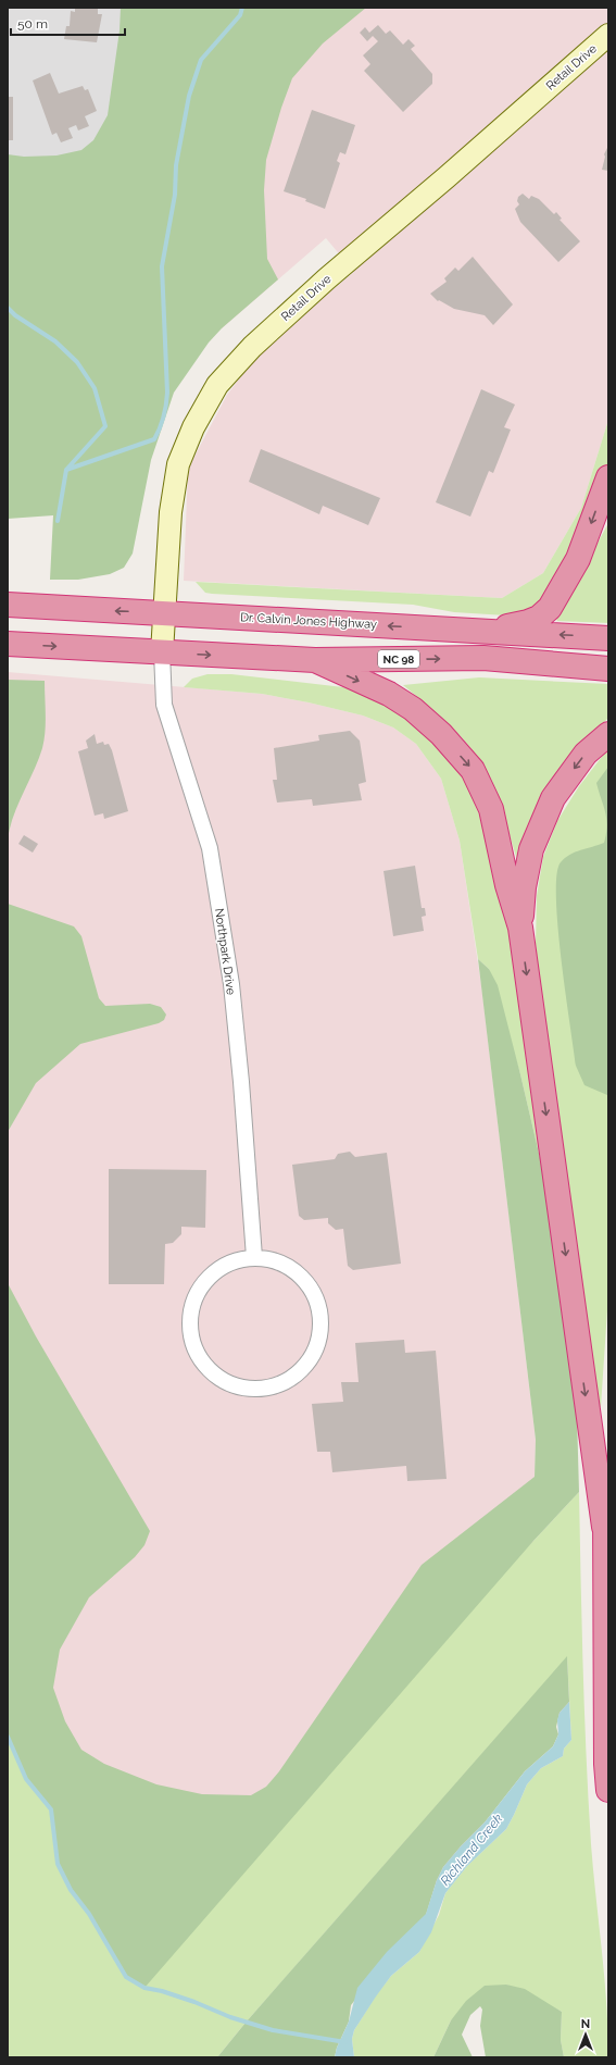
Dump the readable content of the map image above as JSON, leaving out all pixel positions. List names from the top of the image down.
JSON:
{
  "streets": {
    "highway": ["Dr. Calvin Jones Highway", "NC 98"],
    "street": ["Retail Drive", "Northpark Drive"]
  },
  "crossings": [
    ["Retail Drive", "Dr. Calvin Jones Highway"],
    ["Retail Drive", "NC 98"],
    ["Retail Drive", "Northpark Drive"],
    ["NC 98", "Northpark Drive"]
  ],
  "water": ["Richland Creek"],
  "scale_bar": "50 m",
  "north": "top"
}
